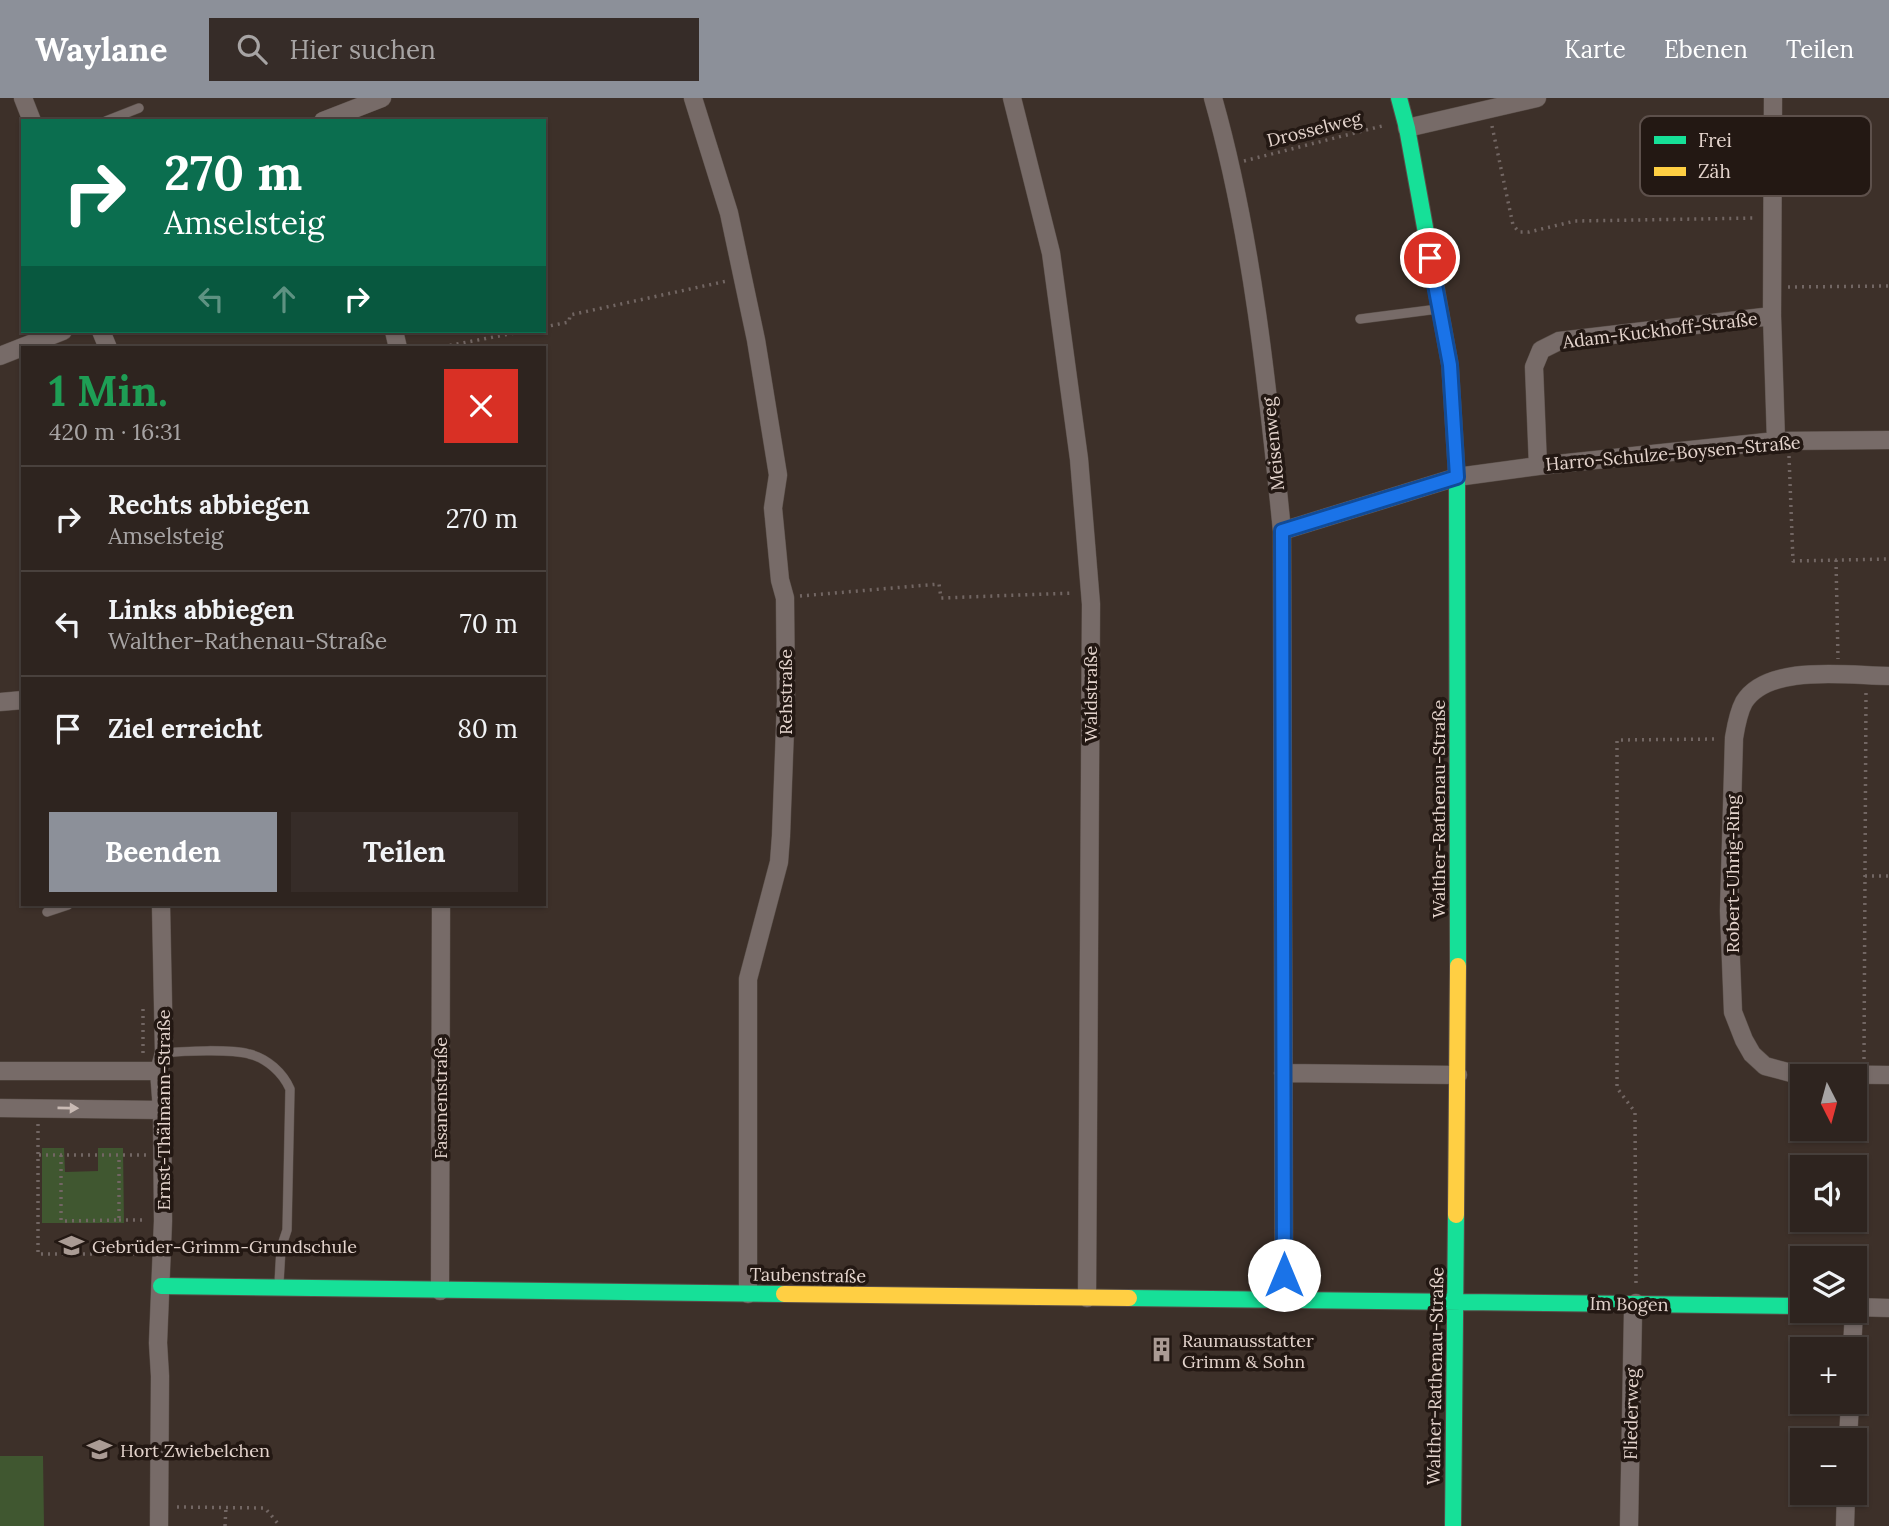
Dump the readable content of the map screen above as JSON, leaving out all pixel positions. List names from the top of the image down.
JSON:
{
  "streets": {
    "street": [
      "Adam-Kuckhoff-Straße",
      "Meisenweg",
      "Harro-Schulze-Boysen-Straße",
      "Rehstraße",
      "Waldstraße",
      "Walther-Rathenau-Straße",
      "Robert-Uhrig-Ring",
      "Fasanenstraße",
      "Ernst-Thälmann-Straße",
      "Taubenstraße",
      "Im Bogen",
      "Fliederweg"
    ],
    "path": ["Drosselweg"]
  },
  "crossings": [
    ["Drosselweg", "Meisenweg"],
    ["Drosselweg", "Walther-Rathenau-Straße"],
    ["Adam-Kuckhoff-Straße", "Harro-Schulze-Boysen-Straße"],
    ["Meisenweg", "Harro-Schulze-Boysen-Straße"],
    ["Meisenweg", "Taubenstraße"],
    ["Harro-Schulze-Boysen-Straße", "Walther-Rathenau-Straße"],
    ["Rehstraße", "Taubenstraße"],
    ["Waldstraße", "Taubenstraße"],
    ["Walther-Rathenau-Straße", "Taubenstraße"],
    ["Walther-Rathenau-Straße", "Im Bogen"],
    ["Fasanenstraße", "Taubenstraße"],
    ["Ernst-Thälmann-Straße", "Taubenstraße"],
    ["Taubenstraße", "Im Bogen"],
    ["Im Bogen", "Fliederweg"]
  ],
  "places": {
    "school or university": ["Gebrüder-Grimm-Grundschule", "Hort Zwiebelchen"],
    "building": ["Raumausstatter Grimm & Sohn"]
  },
  "legend": ["Frei", "Zäh"],
  "north": "bottom",
  "page": {
    "header": "Waylane",
    "search": "Hier suchen",
    "nav": ["Karte", "Ebenen", "Teilen"],
    "turn": ["270 m", "Amselsteig"],
    "heading": ["1 Min.", "420 m · 16:31"],
    "list": [
      {
        "name": "Rechts abbiegen",
        "note": "Amselsteig",
        "value": "270 m"
      },
      {
        "name": "Links abbiegen",
        "note": "Walther-Rathenau-Straße",
        "value": "70 m"
      },
      {
        "name": "Ziel erreicht",
        "value": "80 m"
      }
    ],
    "buttons": ["Beenden", "Teilen"],
    "map_buttons": ["+", "−"]
  }
}
